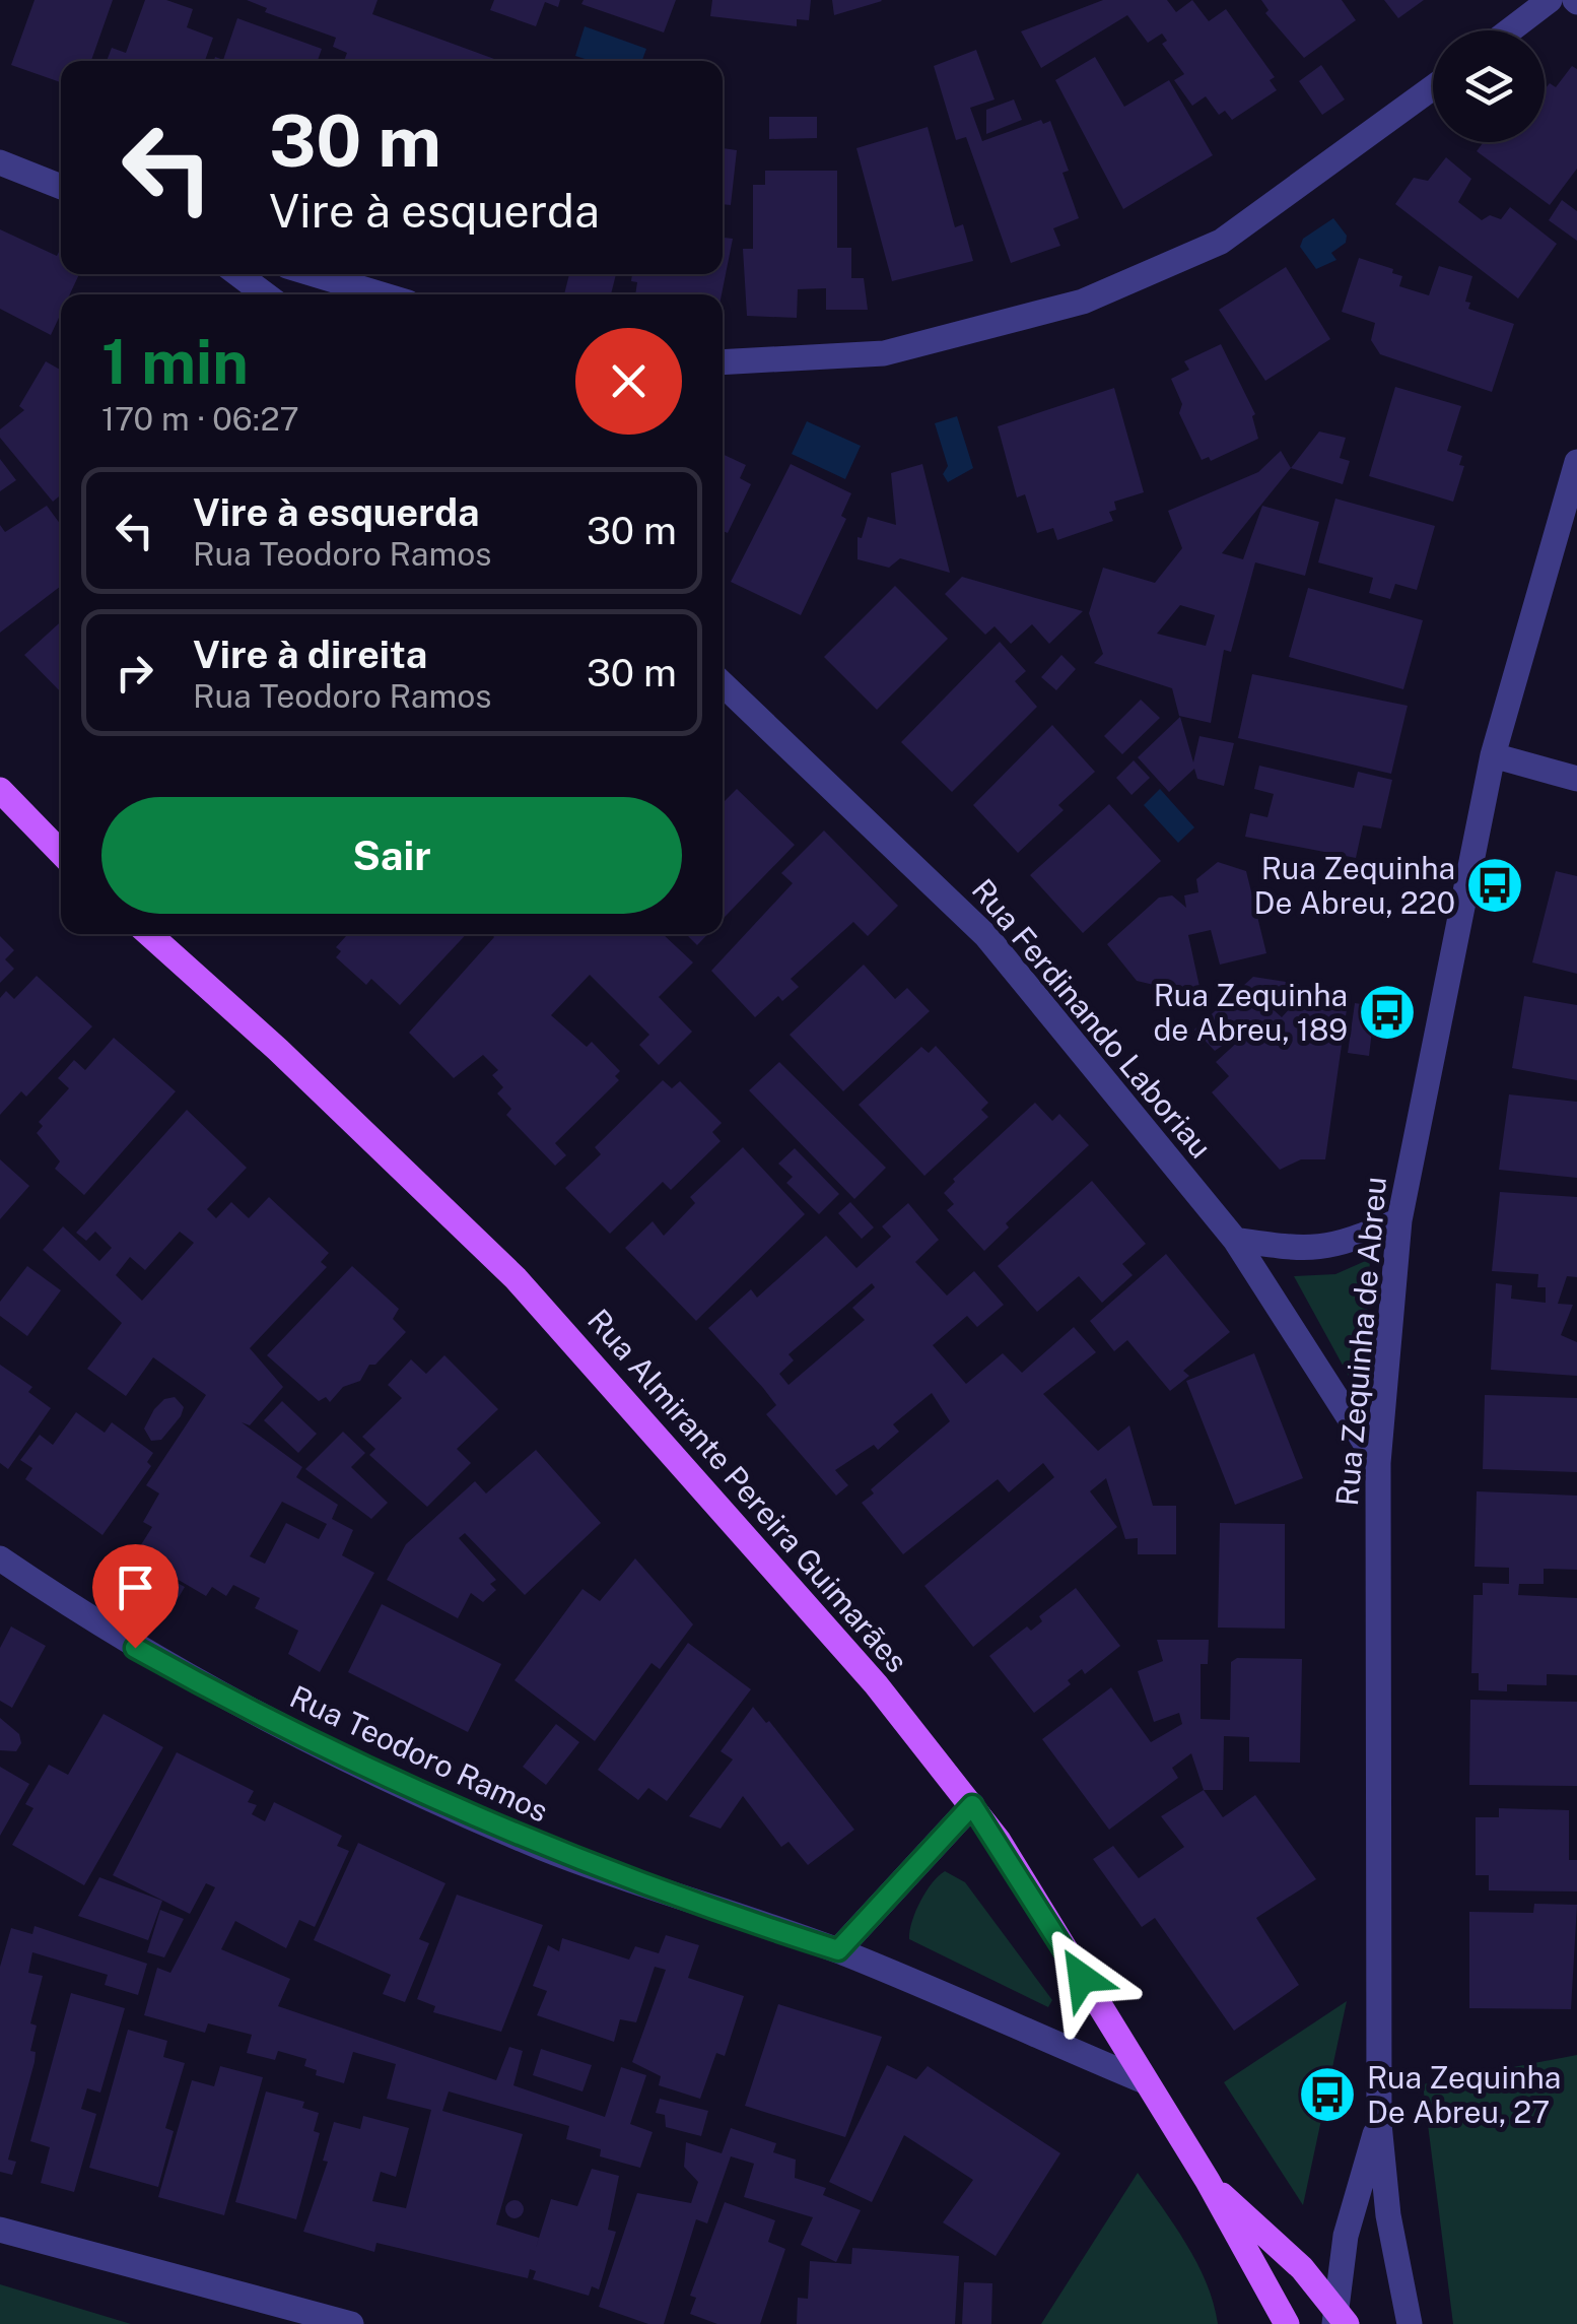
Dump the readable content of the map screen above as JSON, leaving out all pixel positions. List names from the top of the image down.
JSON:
{
  "streets": {
    "main road": ["Rua Almirante Pereira Guimarães"],
    "street": ["Rua Ferdinando Laboriau", "Rua Zequinha de Abreu", "Rua Teodoro Ramos"]
  },
  "crossings": [
    ["Rua Ferdinando Laboriau", "Rua Zequinha de Abreu"],
    ["Rua Zequinha de Abreu", "Rua Almirante Pereira Guimarães"],
    ["Rua Almirante Pereira Guimarães", "Rua Teodoro Ramos"]
  ],
  "places": {
    "bus stop": ["Rua Zequinha De Abreu, 220", "Rua Zequinha de Abreu, 189", "Rua Zequinha De Abreu, 27"]
  },
  "page": {
    "turn": ["30 m", "Vire à esquerda"],
    "heading": ["1 min", "170 m · 06:27"],
    "list": [
      {
        "name": "Vire à esquerda",
        "note": "Rua Teodoro Ramos",
        "value": "30 m"
      },
      {
        "name": "Vire à direita",
        "note": "Rua Teodoro Ramos",
        "value": "30 m"
      }
    ],
    "buttons": "Sair"
  }
}
